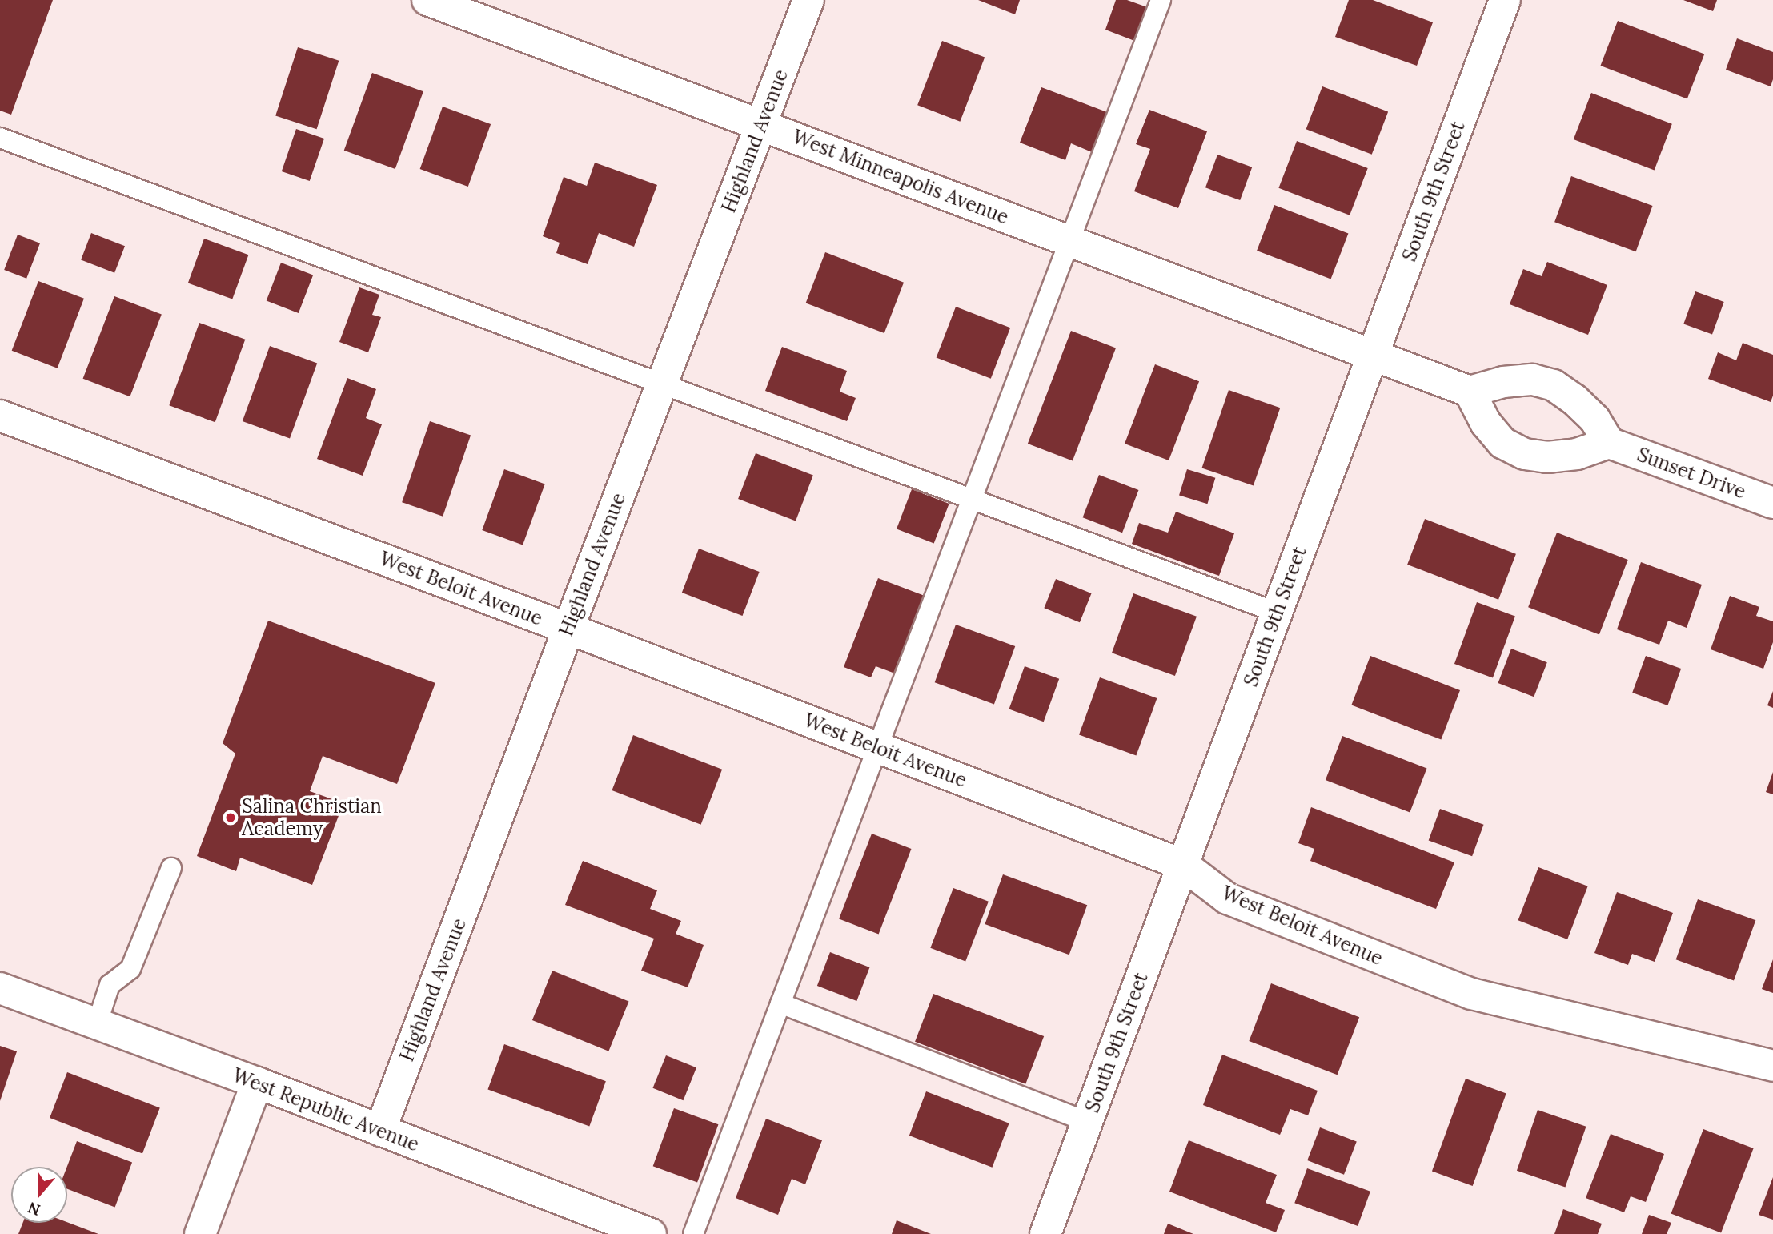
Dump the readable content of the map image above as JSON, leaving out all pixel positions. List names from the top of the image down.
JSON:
{
  "streets": {
    "street": [
      "Highland Avenue",
      "West Minneapolis Avenue",
      "South 9th Street",
      "Sunset Drive",
      "West Beloit Avenue",
      "West Republic Avenue"
    ]
  },
  "crossings": [
    ["Highland Avenue", "West Minneapolis Avenue"],
    ["Highland Avenue", "West Beloit Avenue"],
    ["Highland Avenue", "West Republic Avenue"],
    ["West Minneapolis Avenue", "South 9th Street"],
    ["South 9th Street", "West Beloit Avenue"]
  ],
  "places": ["Salina Christian Academy"],
  "north": "bottom"
}
